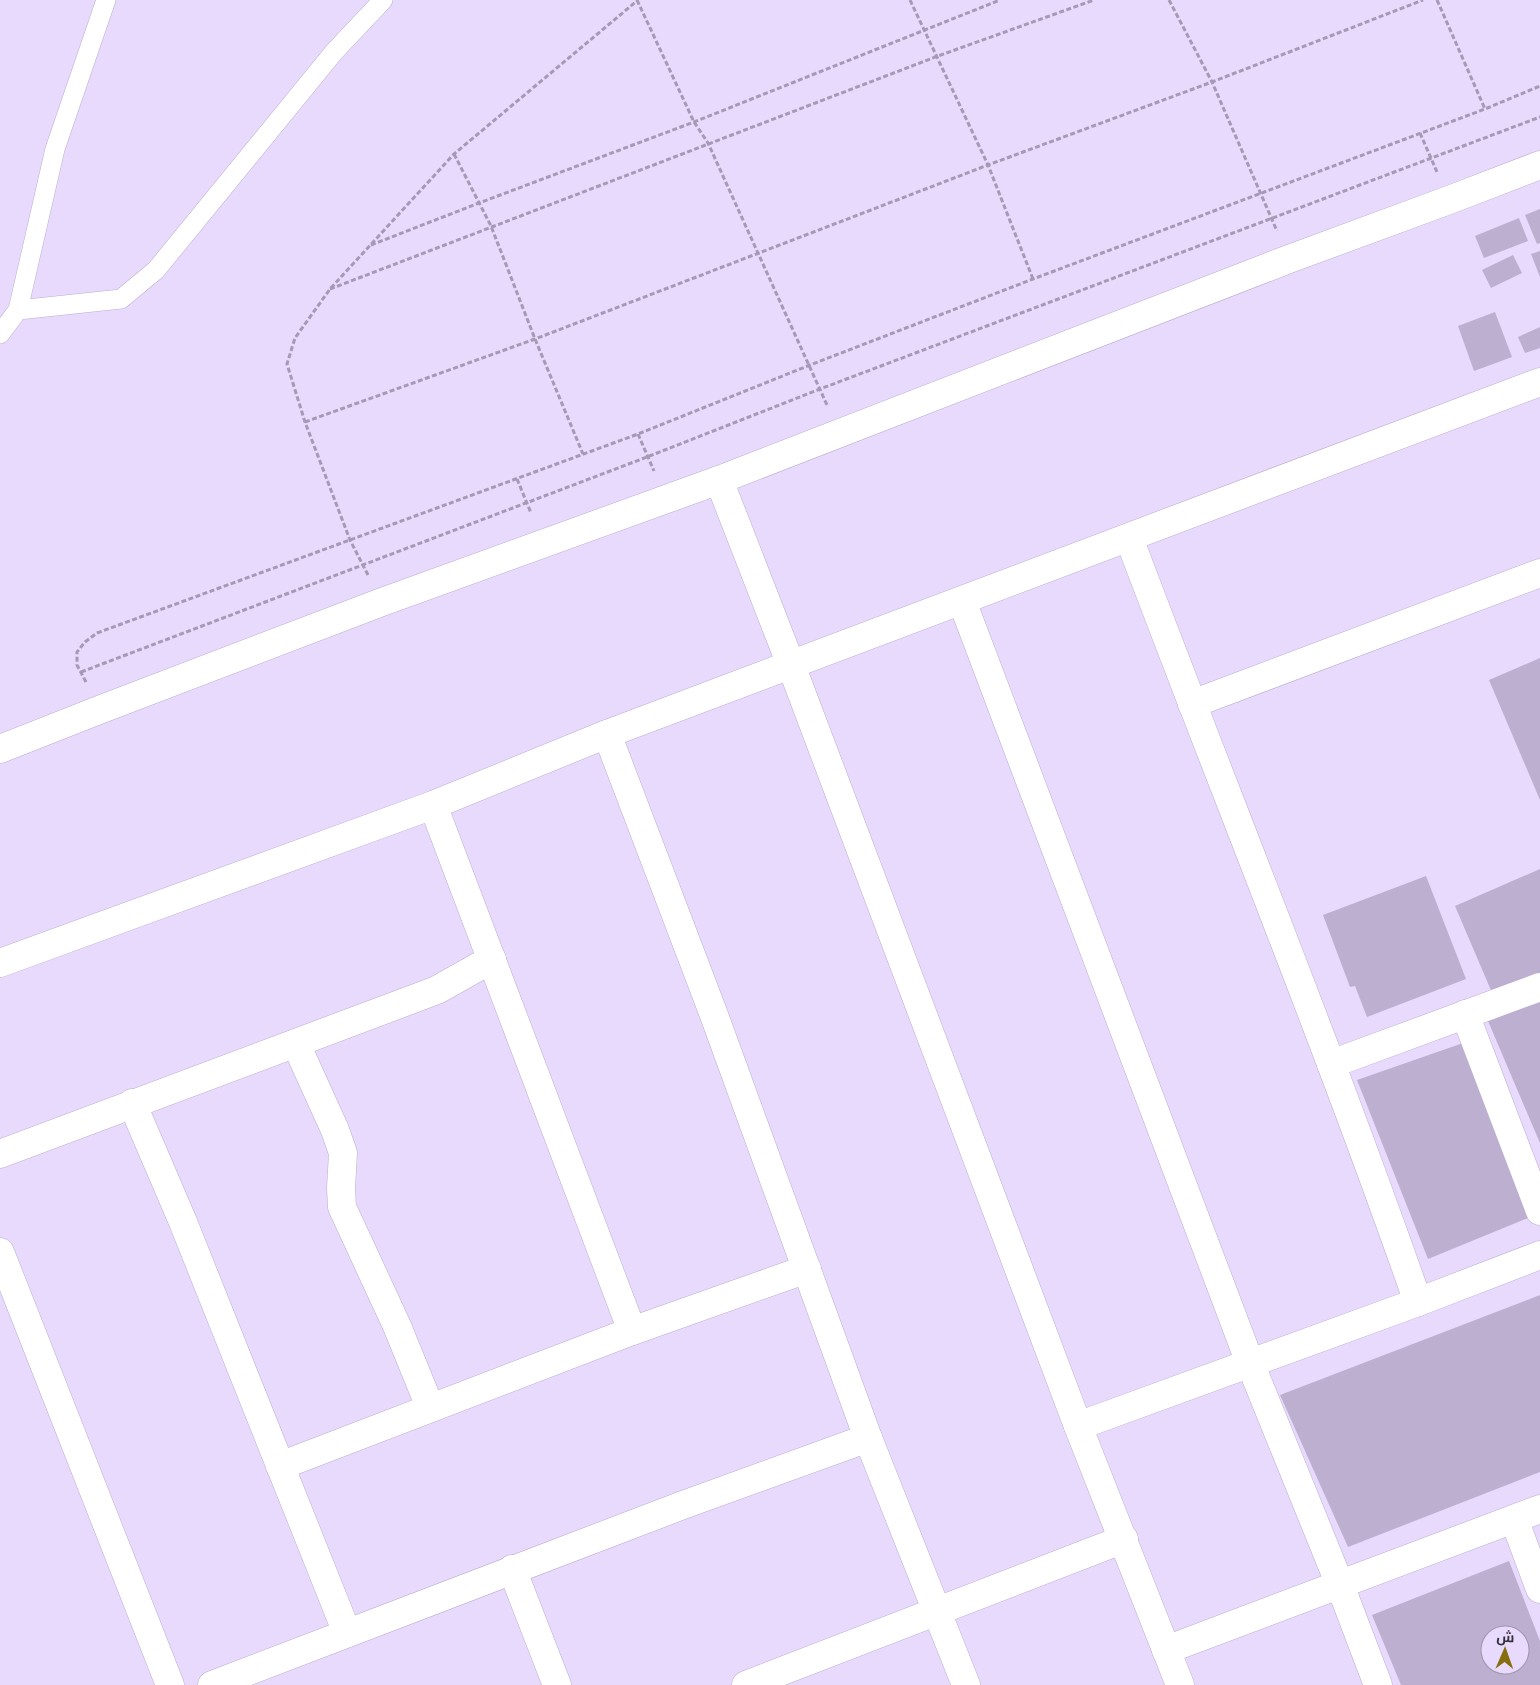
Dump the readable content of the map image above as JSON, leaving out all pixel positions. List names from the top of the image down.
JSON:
{
  "north": "top"
}
